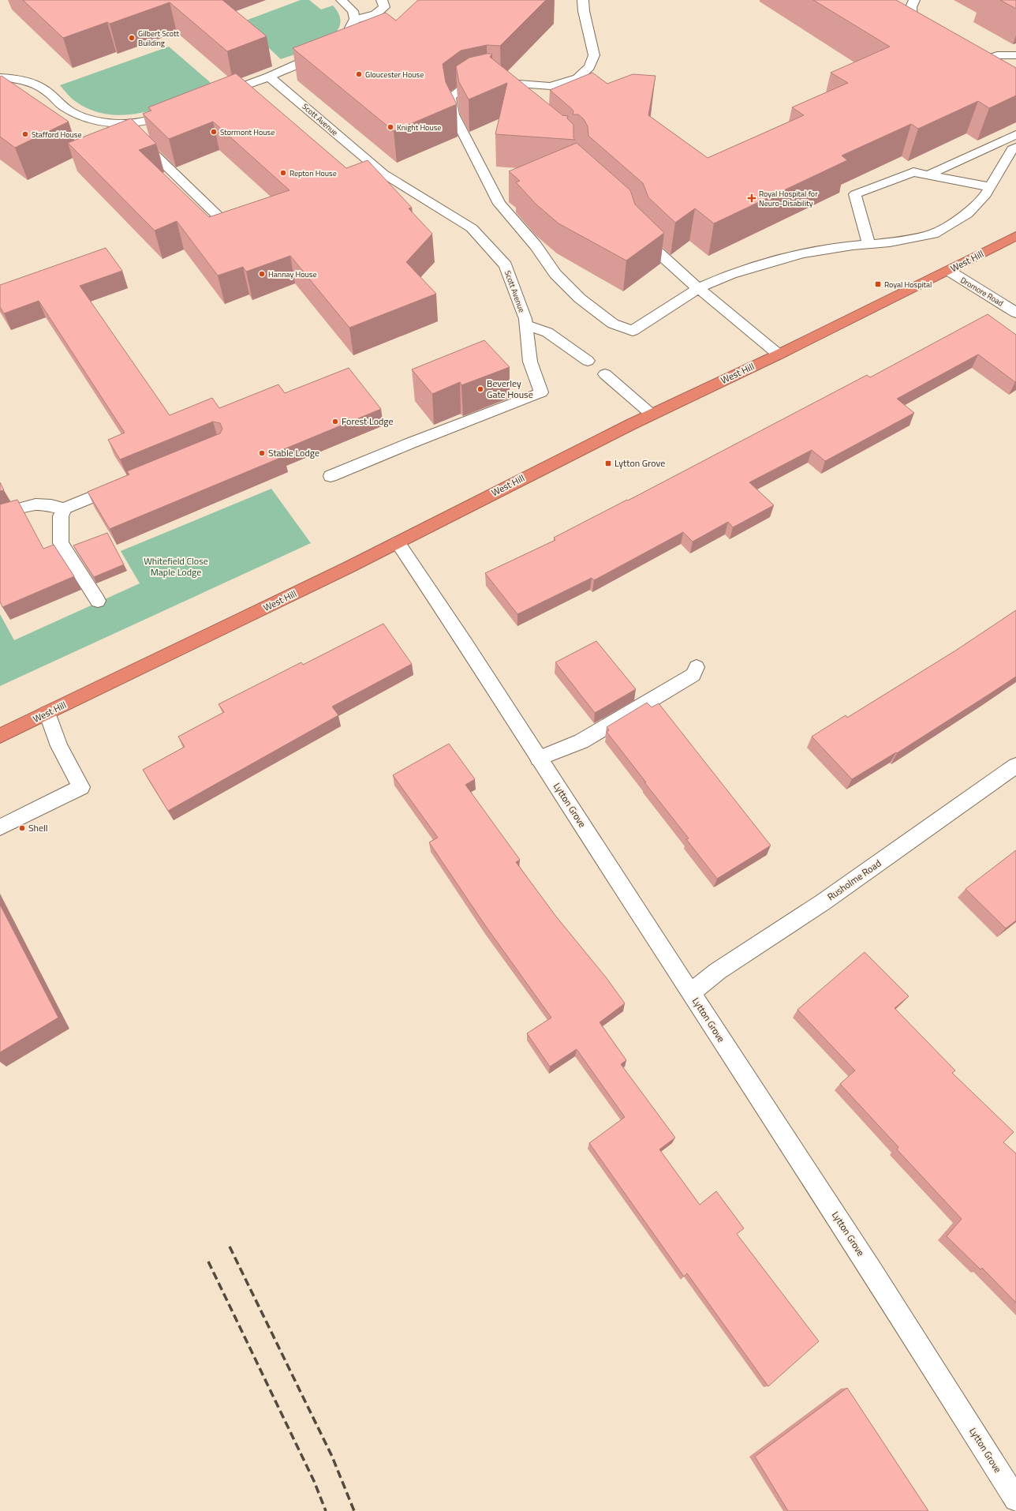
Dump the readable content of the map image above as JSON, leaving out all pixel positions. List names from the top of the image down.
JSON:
{
  "streets": {
    "highway": ["West Hill"],
    "street": [
      "Scott Avenue",
      "Dromore Road",
      "Lytton Grove",
      "Rusholme Road"
    ]
  },
  "crossings": [
    ["West Hill", "Dromore Road"],
    ["West Hill", "Lytton Grove"],
    ["Lytton Grove", "Rusholme Road"]
  ],
  "parks": ["Whitefield Close Maple Lodge"],
  "places": {
    "other": [
      "Gilbert Scott Building",
      "Gloucester House",
      "Knight House",
      "Stormont House",
      "Stafford House",
      "Repton House",
      "Hannay House",
      "Beverley Gate House",
      "Forest Lodge",
      "Stable Lodge",
      "Shell"
    ],
    "health": ["Royal Hospital for Neuro-Disability"],
    "transit": ["Royal Hospital", "Lytton Grove"]
  }
}
